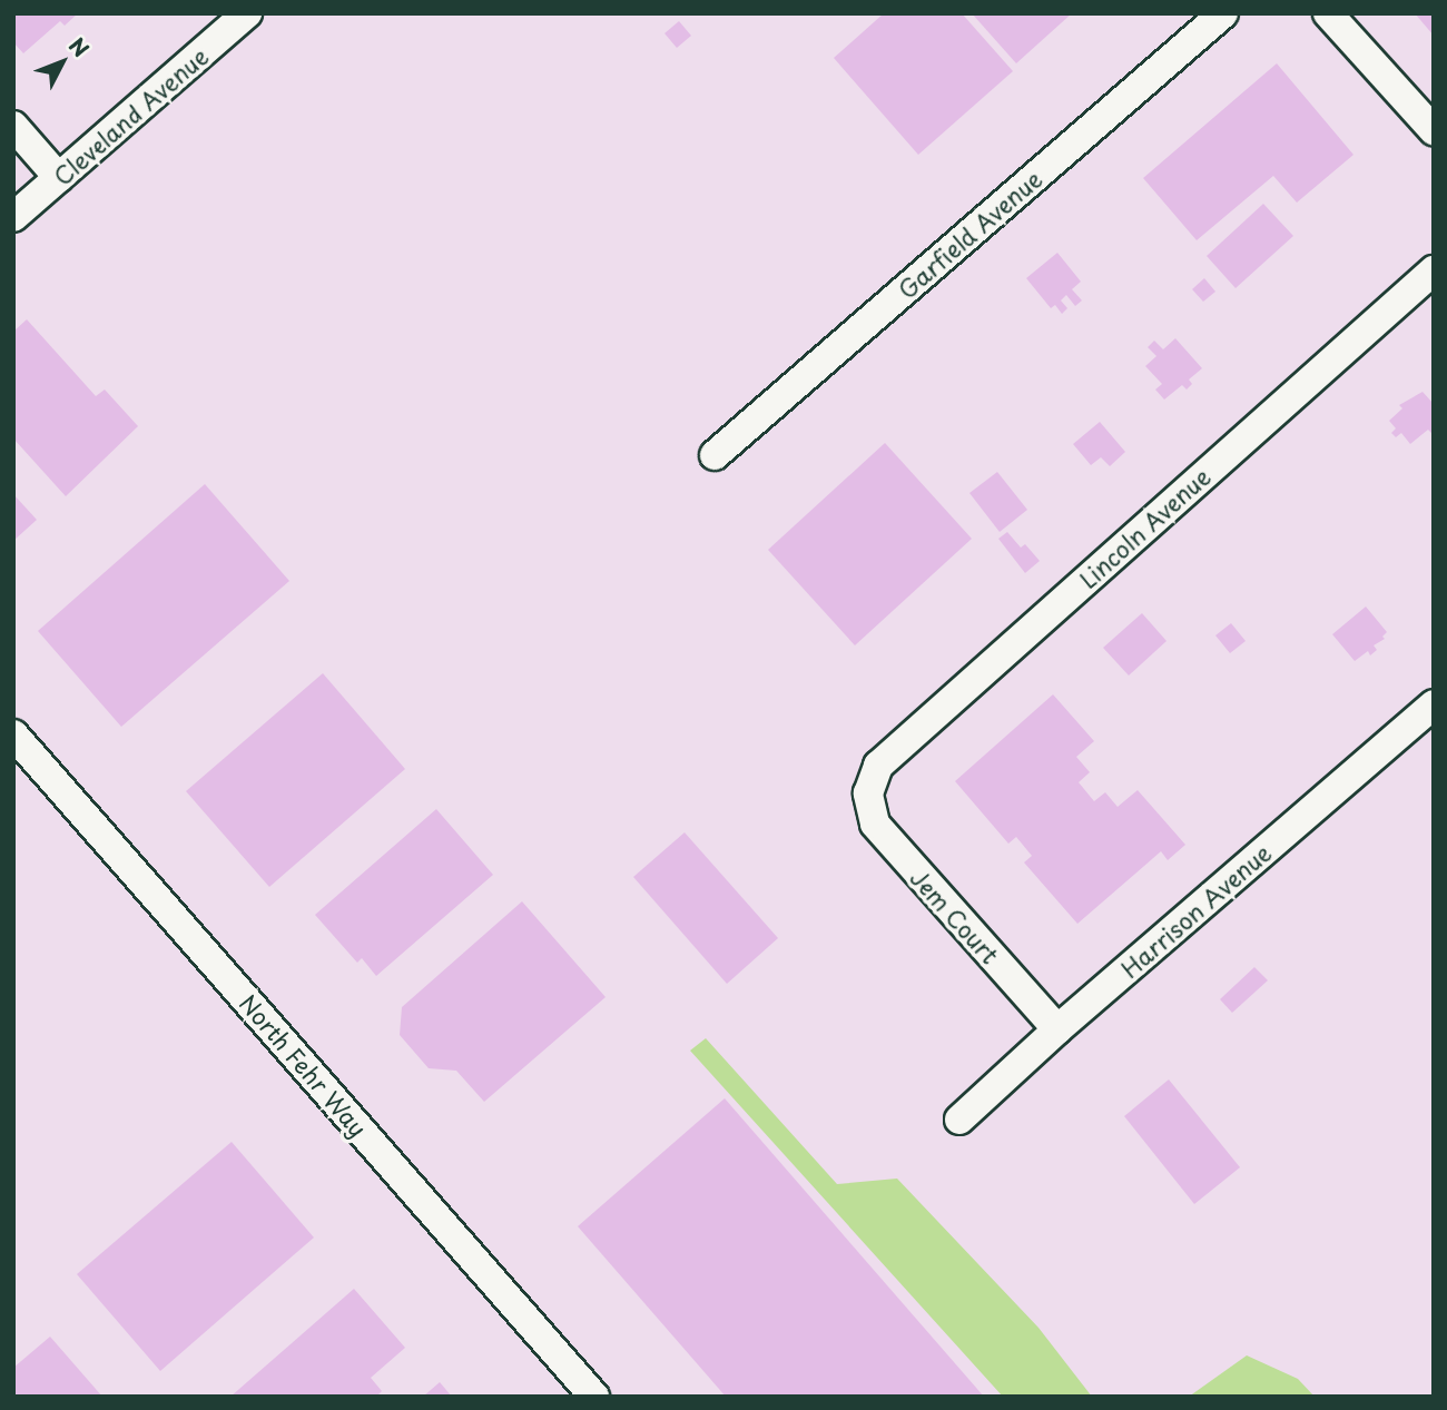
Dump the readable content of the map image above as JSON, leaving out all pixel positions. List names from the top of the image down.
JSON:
{
  "streets": {
    "street": [
      "Cleveland Avenue",
      "Garfield Avenue",
      "Lincoln Avenue",
      "Harrison Avenue",
      "Jem Court",
      "North Fehr Way"
    ]
  },
  "crossings": [
    ["Lincoln Avenue", "Jem Court"],
    ["Harrison Avenue", "Jem Court"]
  ],
  "north": "top right"
}
